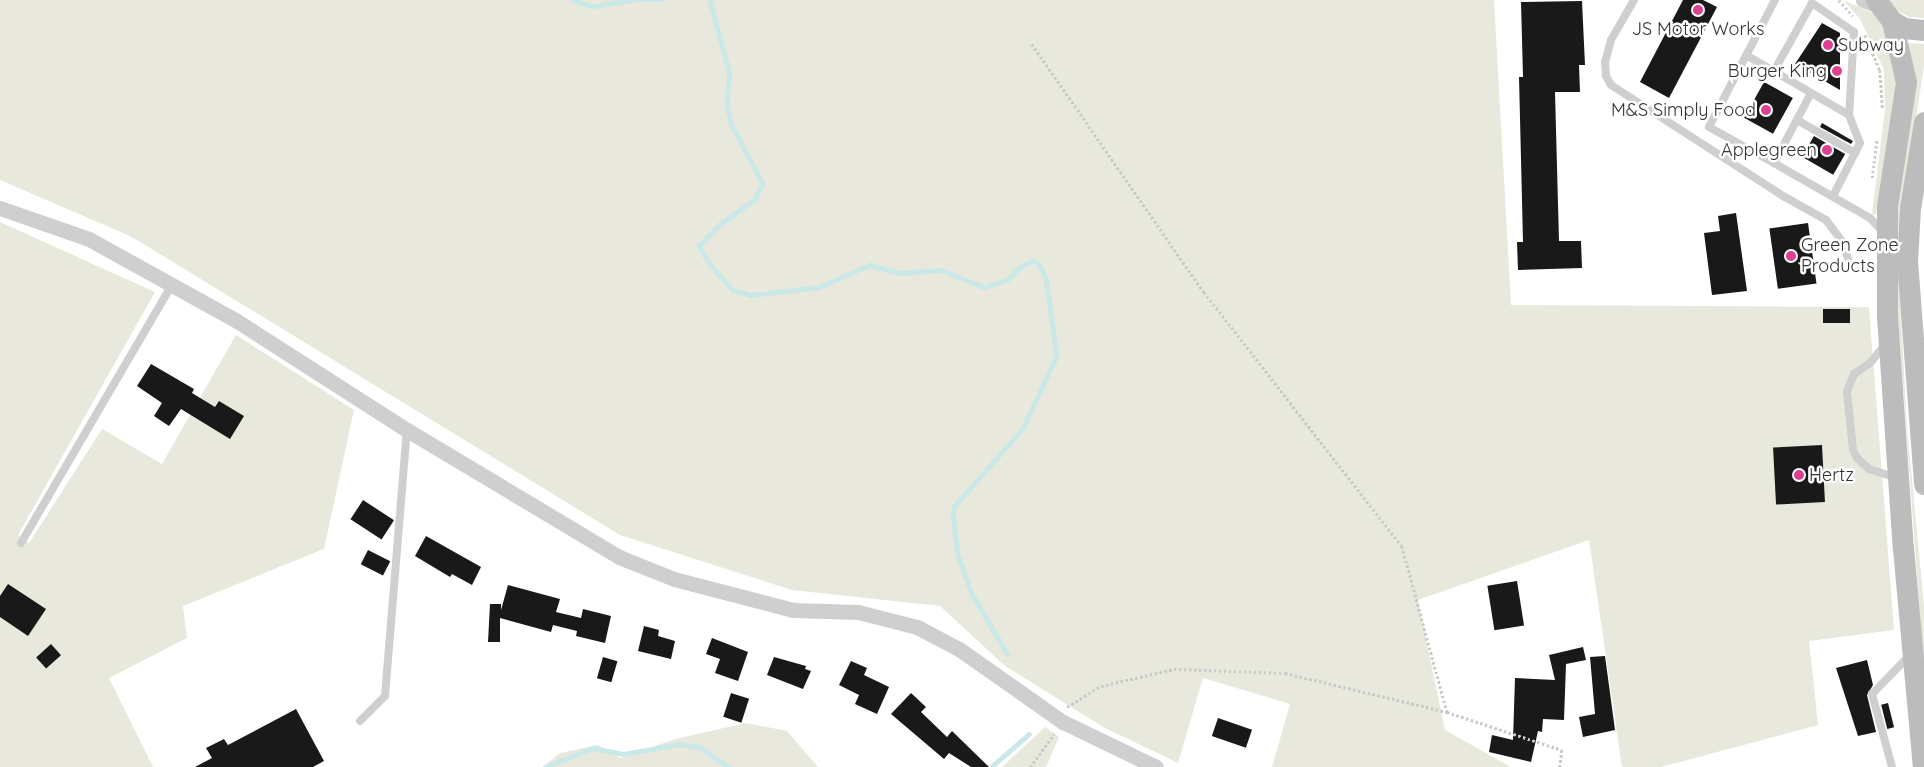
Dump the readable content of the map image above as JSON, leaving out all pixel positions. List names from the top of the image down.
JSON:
{
  "places": [
    "JS Motor Works",
    "Subway",
    "Burger King",
    "M&S Simply Food",
    "Applegreen",
    "Green Zone Products",
    "Hertz"
  ]
}
